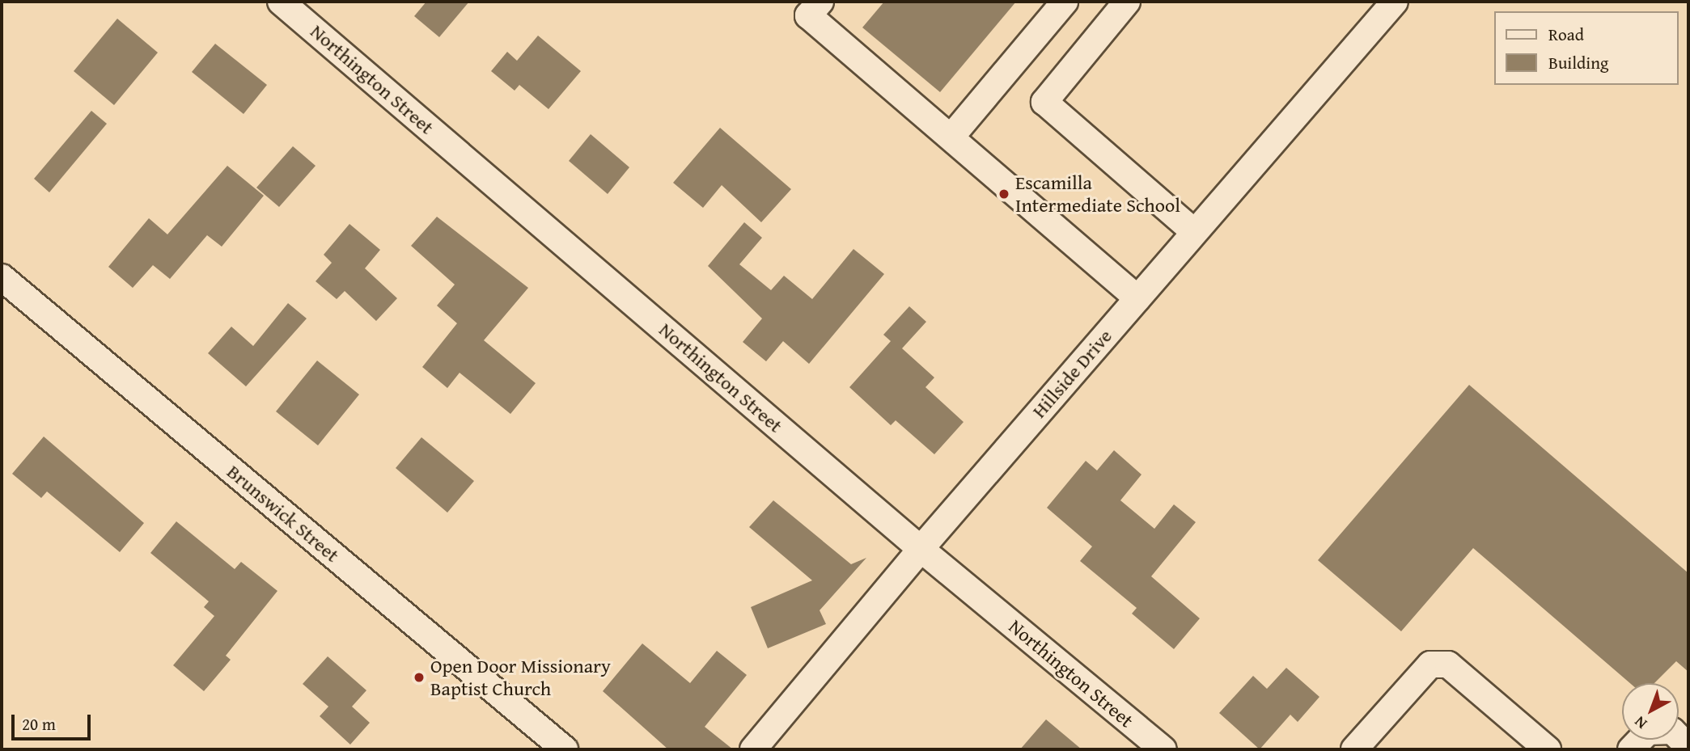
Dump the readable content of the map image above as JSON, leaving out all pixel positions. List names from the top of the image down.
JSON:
{
  "streets": {
    "street": ["Northington Street", "Hillside Drive", "Brunswick Street"]
  },
  "crossings": [
    ["Northington Street", "Hillside Drive"]
  ],
  "places": ["Escamilla Intermediate School", "Open Door Missionary Baptist Church"],
  "legend": ["Road", "Building"],
  "scale_bar": "20 m",
  "north": "bottom left"
}
